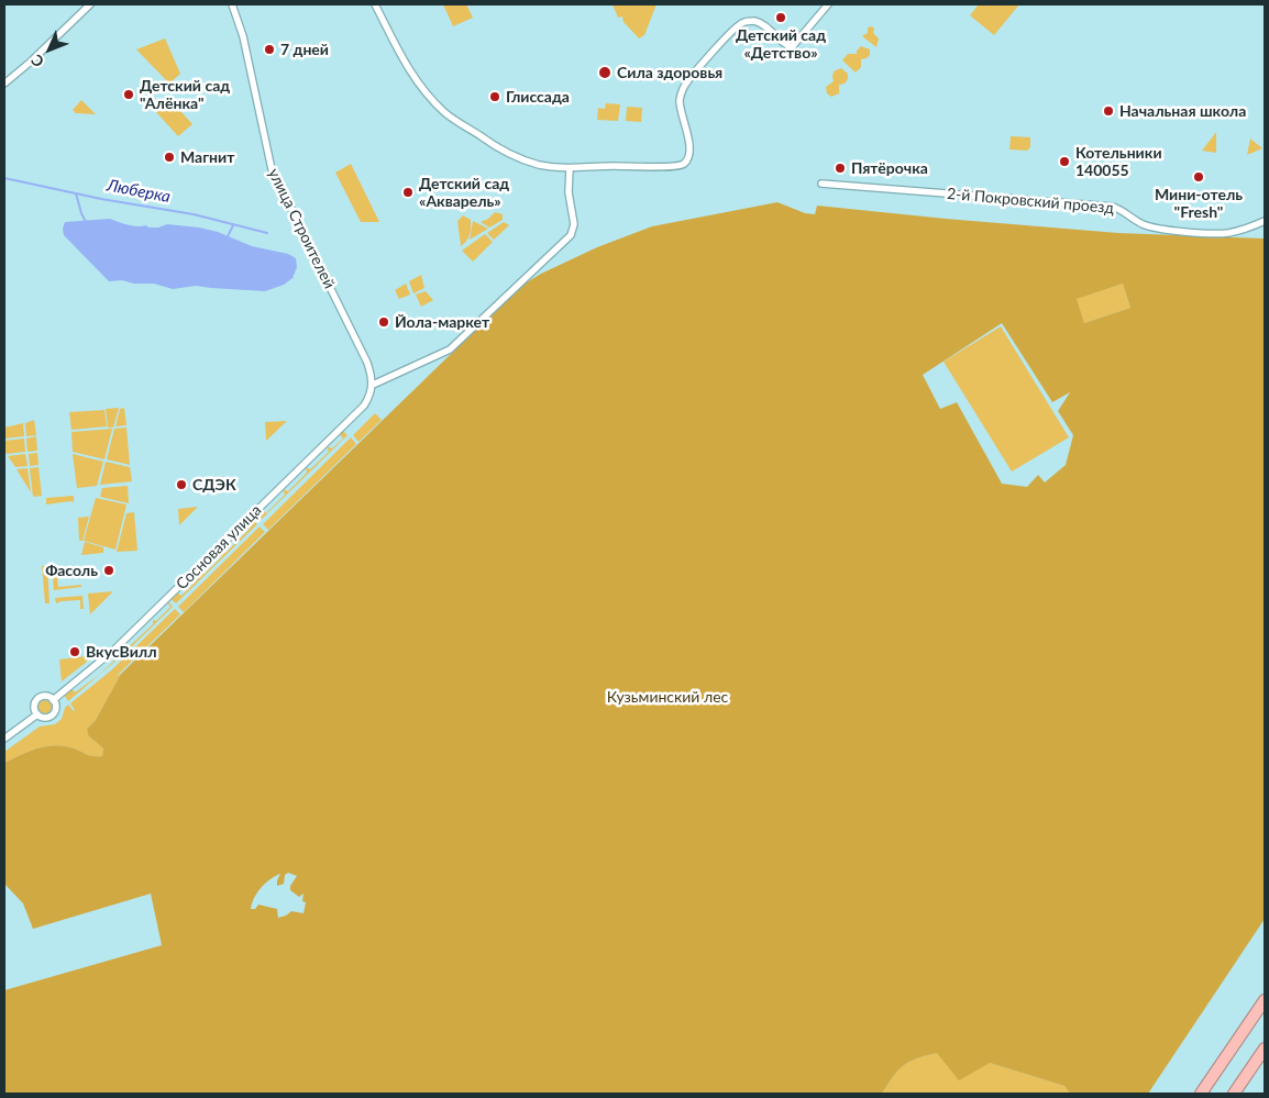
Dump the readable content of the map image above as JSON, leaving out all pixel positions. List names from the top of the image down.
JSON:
{
  "streets": {
    "street": ["2-й Покровский проезд", "улица Строителей", "Сосновая улица"]
  },
  "crossings": [
    ["улица Строителей", "Сосновая улица"]
  ],
  "water": ["Люберка"],
  "parks": ["Кузьминский лес"],
  "places": [
    "Детский сад «Детство»",
    "7 дней",
    "Сила здоровья",
    "Детский сад \"Алёнка\"",
    "Глиссада",
    "Начальная школа",
    "Магнит",
    "Котельники 140055",
    "Пятёрочка",
    "Мини-отель \"Fresh\"",
    "Детский сад «Акварель»",
    "Йола-маркет",
    "СДЭК",
    "Фасоль",
    "ВкусВилл"
  ],
  "north": "bottom left"
}
